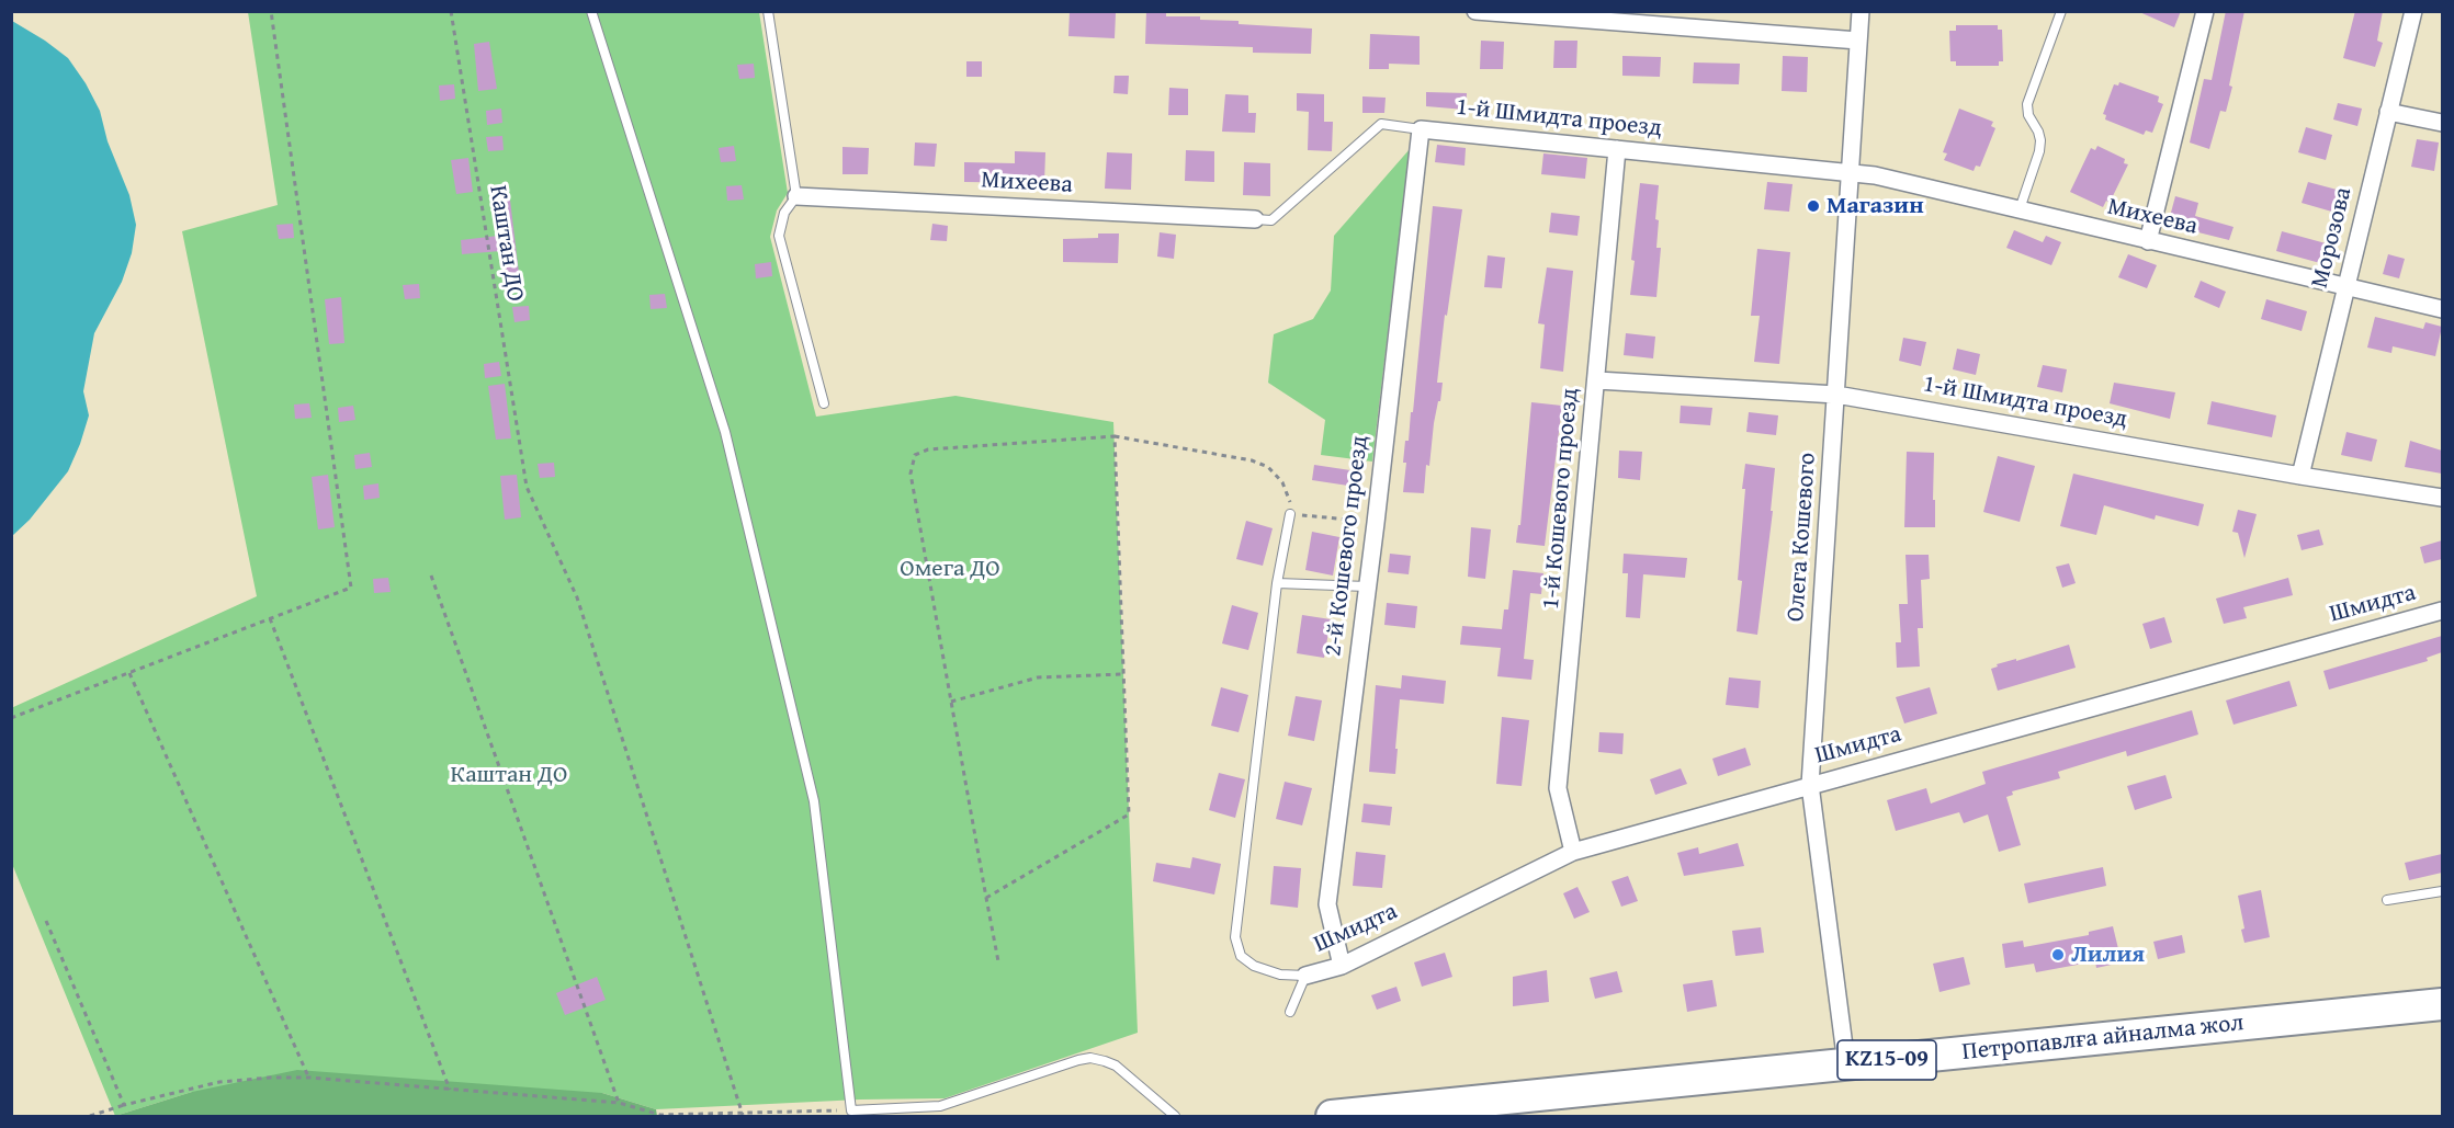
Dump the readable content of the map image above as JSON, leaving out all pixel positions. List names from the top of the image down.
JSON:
{
  "streets": {
    "highway": ["Петропавлға айналма жол", "KZ15-09"],
    "street": [
      "1-й Шмидта проезд",
      "Михеева",
      "Морозова",
      "1-й Кошевого проезд",
      "Олега Кошевого",
      "2-й Кошевого проезд",
      "Шмидта"
    ],
    "path": ["Каштан ДО"]
  },
  "crossings": [
    ["1-й Шмидта проезд", "Михеева"],
    ["1-й Шмидта проезд", "Морозова"],
    ["1-й Шмидта проезд", "1-й Кошевого проезд"],
    ["1-й Шмидта проезд", "Олега Кошевого"],
    ["1-й Шмидта проезд", "2-й Кошевого проезд"],
    ["Михеева", "Морозова"],
    ["Михеева", "Олега Кошевого"],
    ["1-й Кошевого проезд", "Шмидта"],
    ["Олега Кошевого", "Шмидта"],
    ["Олега Кошевого", "Петропавлға айналма жол"],
    ["2-й Кошевого проезд", "Шмидта"]
  ],
  "parks": ["Омега ДО", "Каштан ДО"],
  "places": ["Магазин", "Лилия"]
}
